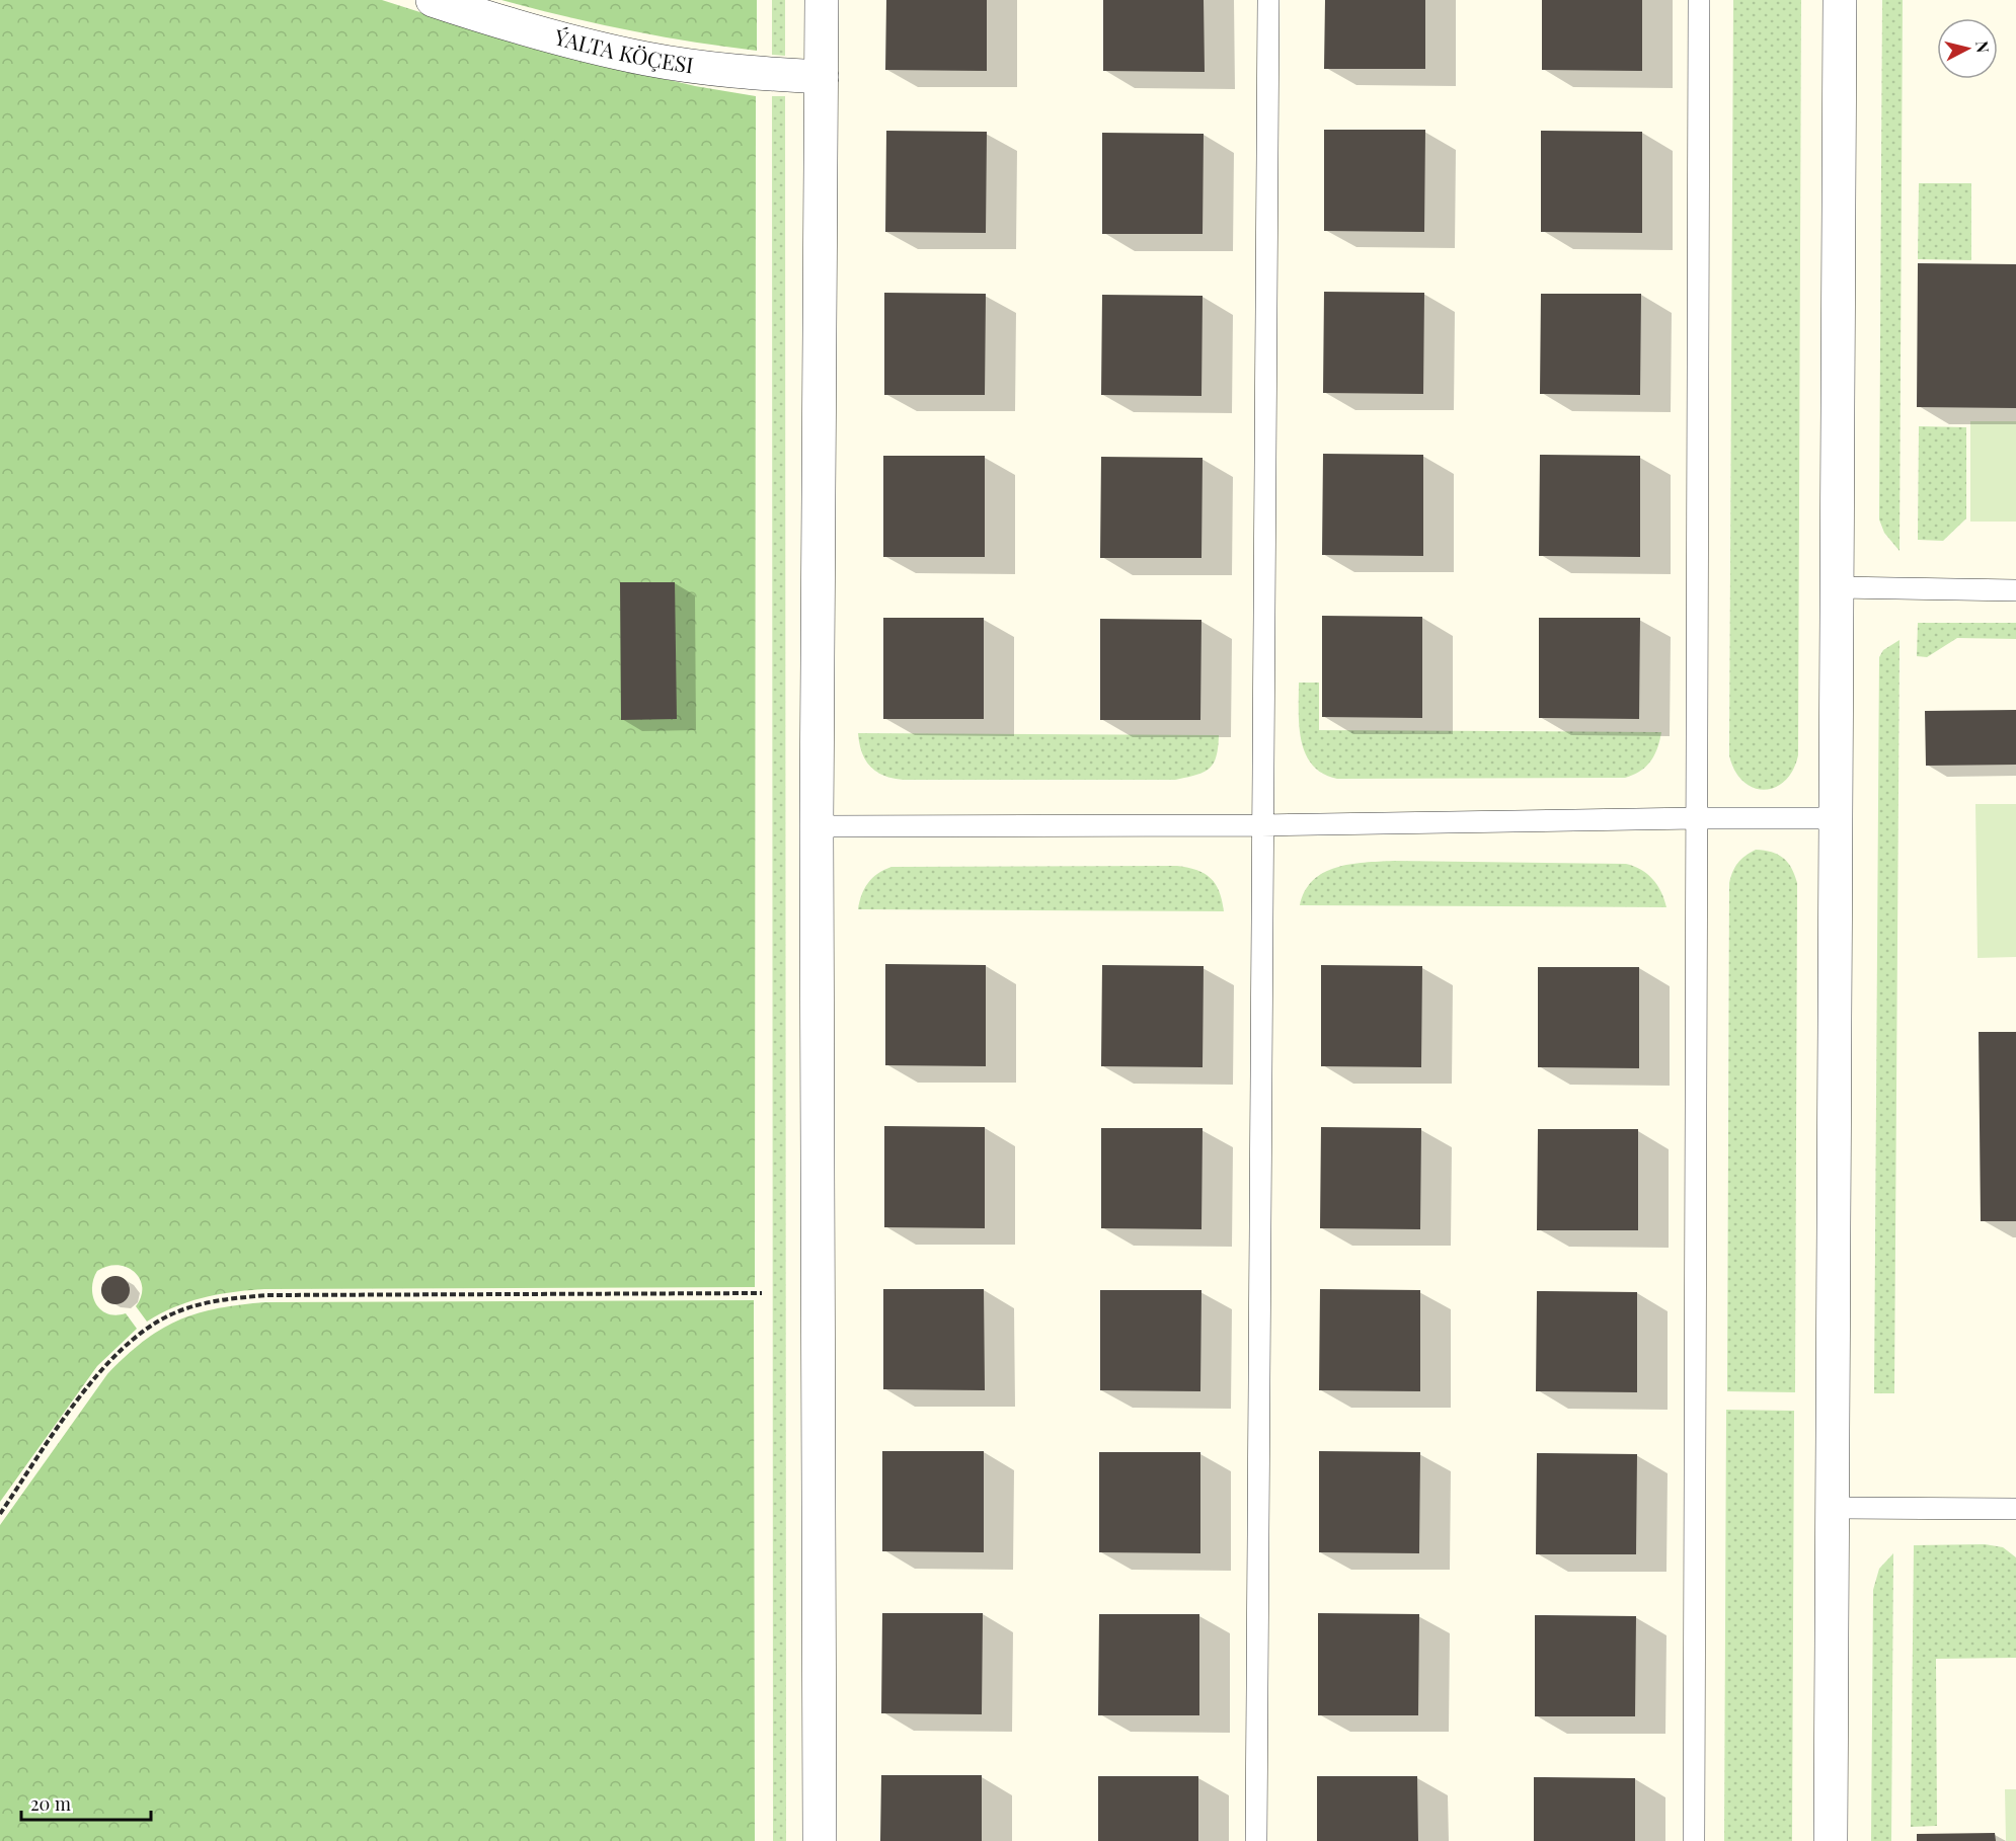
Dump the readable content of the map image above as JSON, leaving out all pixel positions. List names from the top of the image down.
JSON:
{
  "streets": {
    "street": ["ÝALTA KÖÇESI"]
  },
  "scale_bar": "20 m",
  "north": "right"
}
